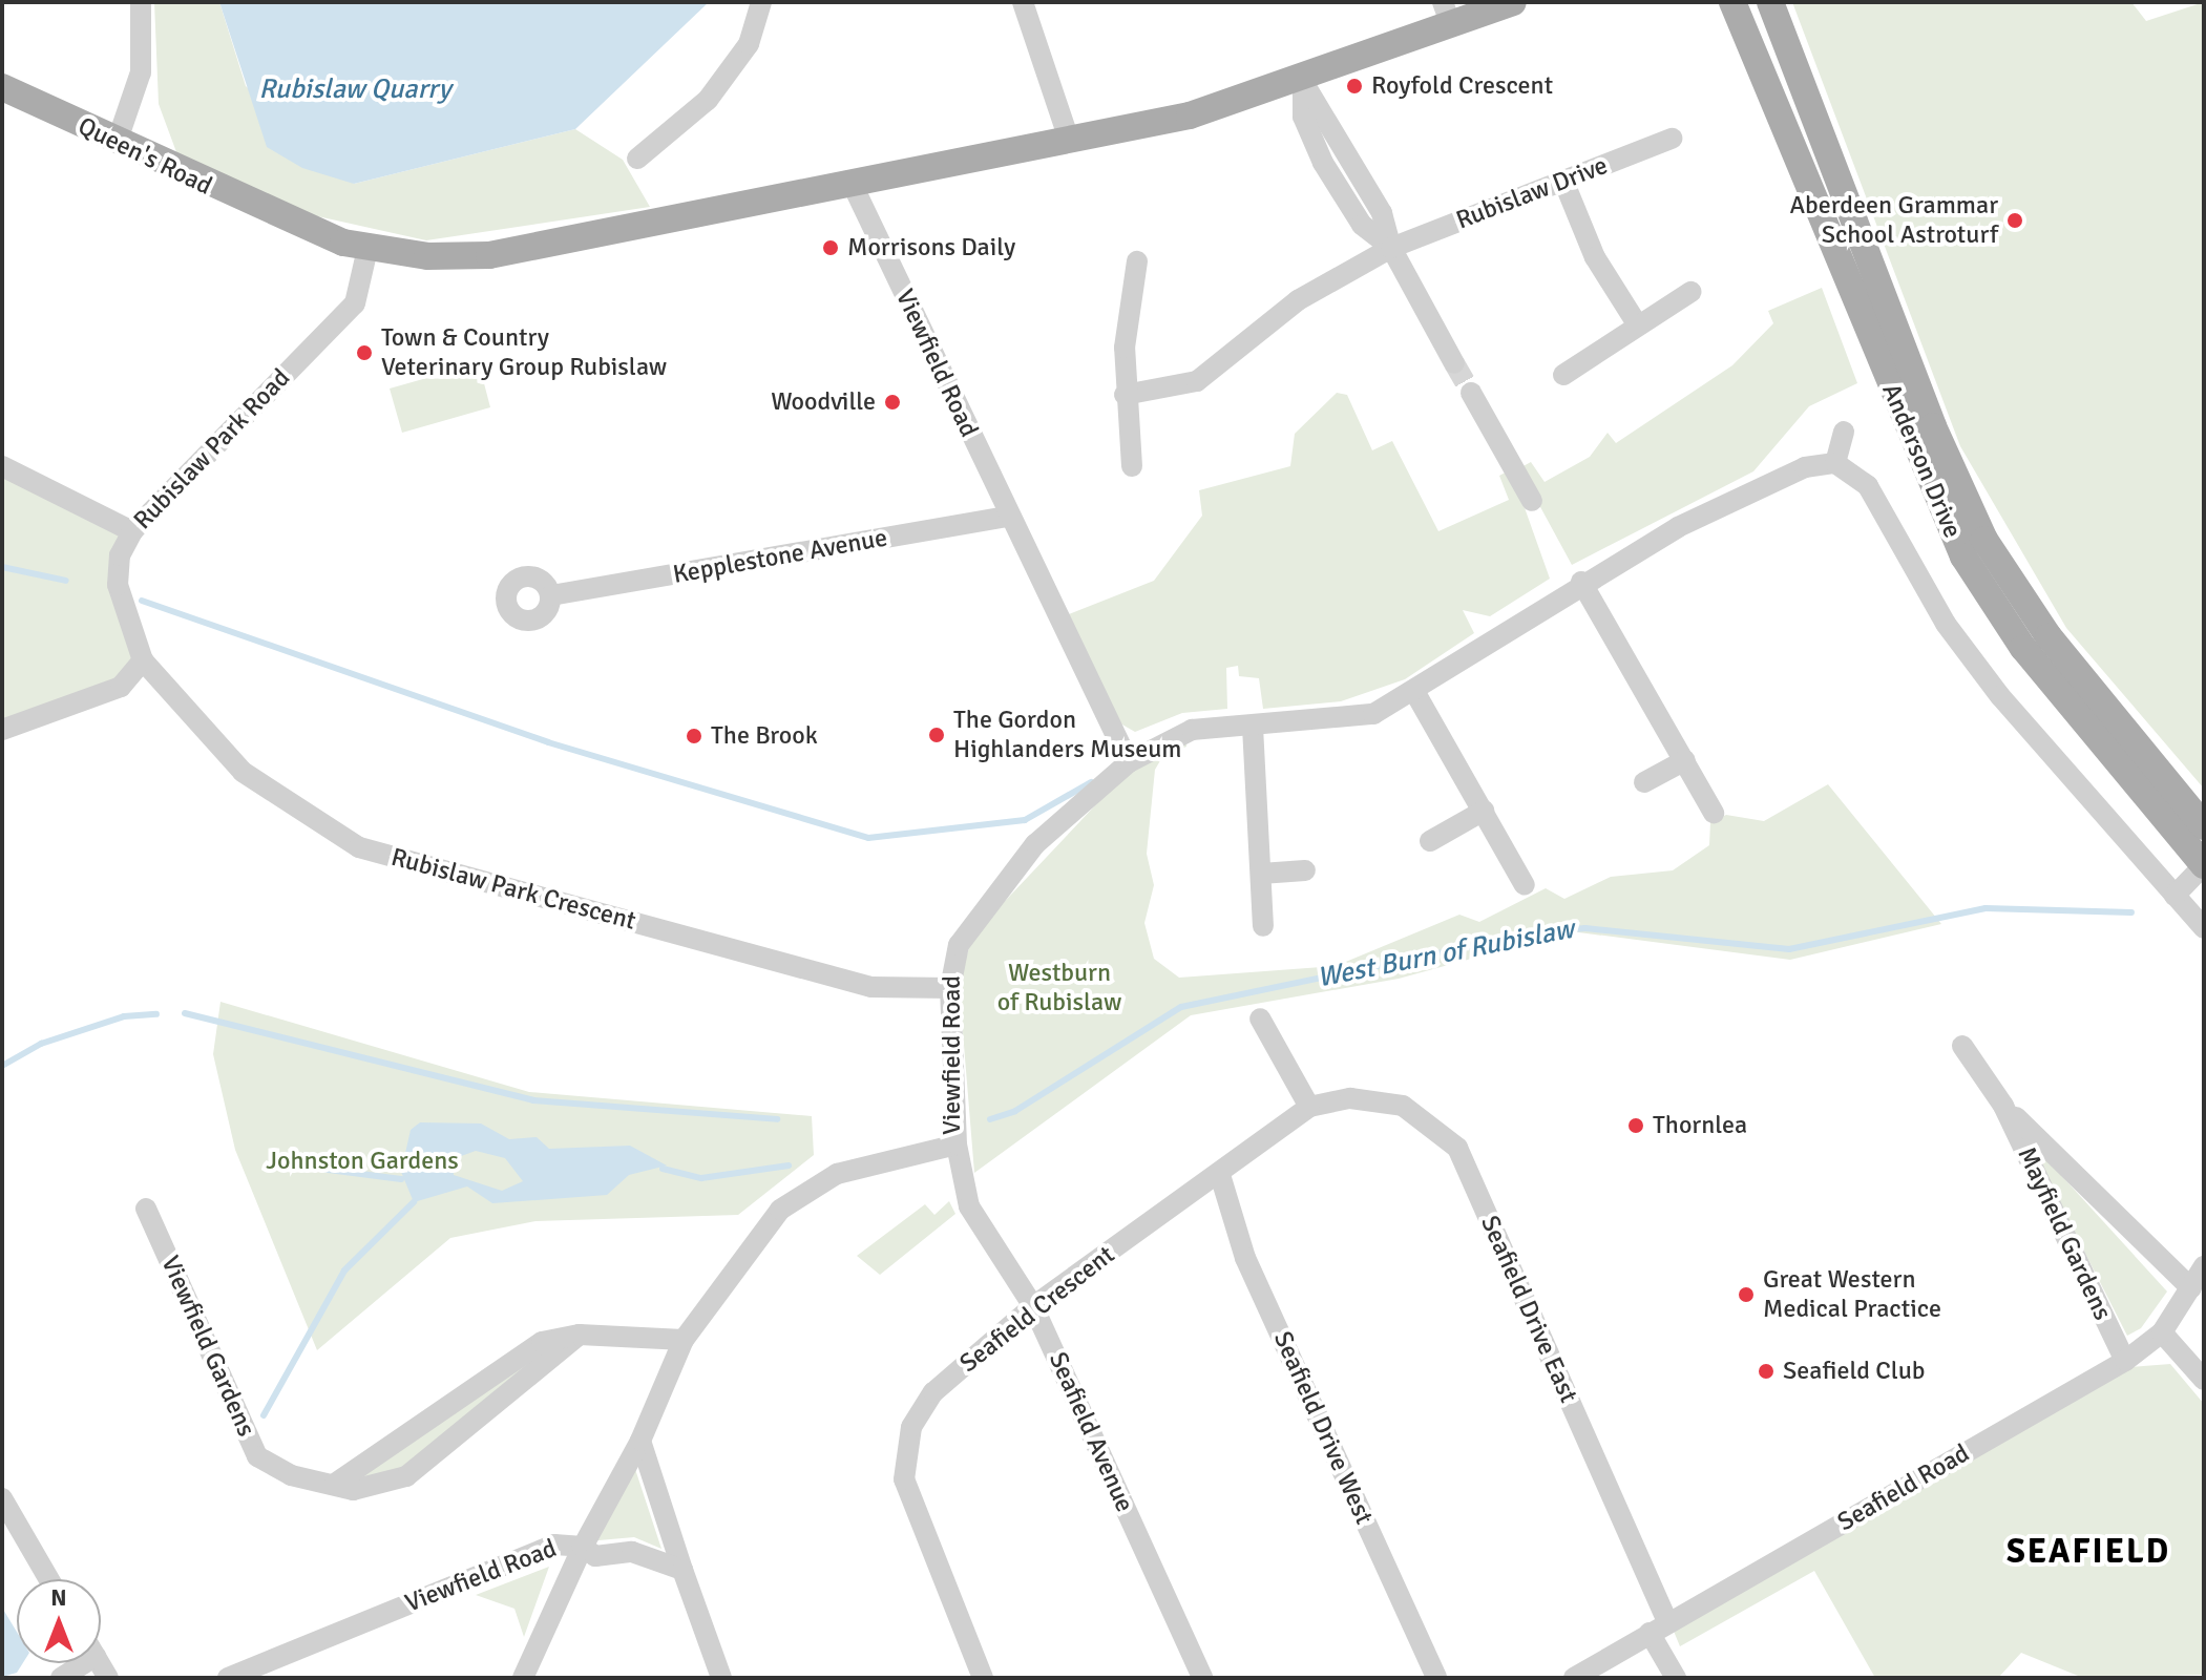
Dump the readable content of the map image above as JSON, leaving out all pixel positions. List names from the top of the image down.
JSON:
{
  "streets": {
    "main road": ["Queen's Road", "Anderson Drive"],
    "street": [
      "Rubislaw Drive",
      "Viewfield Road",
      "Rubislaw Park Road",
      "Kepplestone Avenue",
      "Rubislaw Park Crescent",
      "Mayfield Gardens",
      "Seafield Crescent",
      "Seafield Drive East",
      "Viewfield Gardens",
      "Seafield Drive West",
      "Seafield Avenue",
      "Seafield Road"
    ]
  },
  "crossings": [
    ["Queen's Road", "Viewfield Road"],
    ["Queen's Road", "Rubislaw Park Road"],
    ["Viewfield Road", "Kepplestone Avenue"],
    ["Viewfield Road", "Rubislaw Park Crescent"],
    ["Viewfield Road", "Seafield Avenue"],
    ["Rubislaw Park Road", "Rubislaw Park Crescent"],
    ["Mayfield Gardens", "Seafield Road"],
    ["Seafield Crescent", "Seafield Drive East"],
    ["Seafield Crescent", "Seafield Drive West"],
    ["Seafield Crescent", "Seafield Avenue"],
    ["Seafield Drive East", "Seafield Road"]
  ],
  "districts": ["SEAFIELD"],
  "water": ["Rubislaw Quarry", "West Burn of Rubislaw"],
  "parks": ["Westburn of Rubislaw", "Johnston Gardens"],
  "places": [
    "Royfold Crescent",
    "Aberdeen Grammar School Astroturf",
    "Morrisons Daily",
    "Town & Country Veterinary Group Rubislaw",
    "Woodville",
    "The Gordon Highlanders Museum",
    "The Brook",
    "Thornlea",
    "Great Western Medical Practice",
    "Seafield Club"
  ],
  "north": "top"
}
